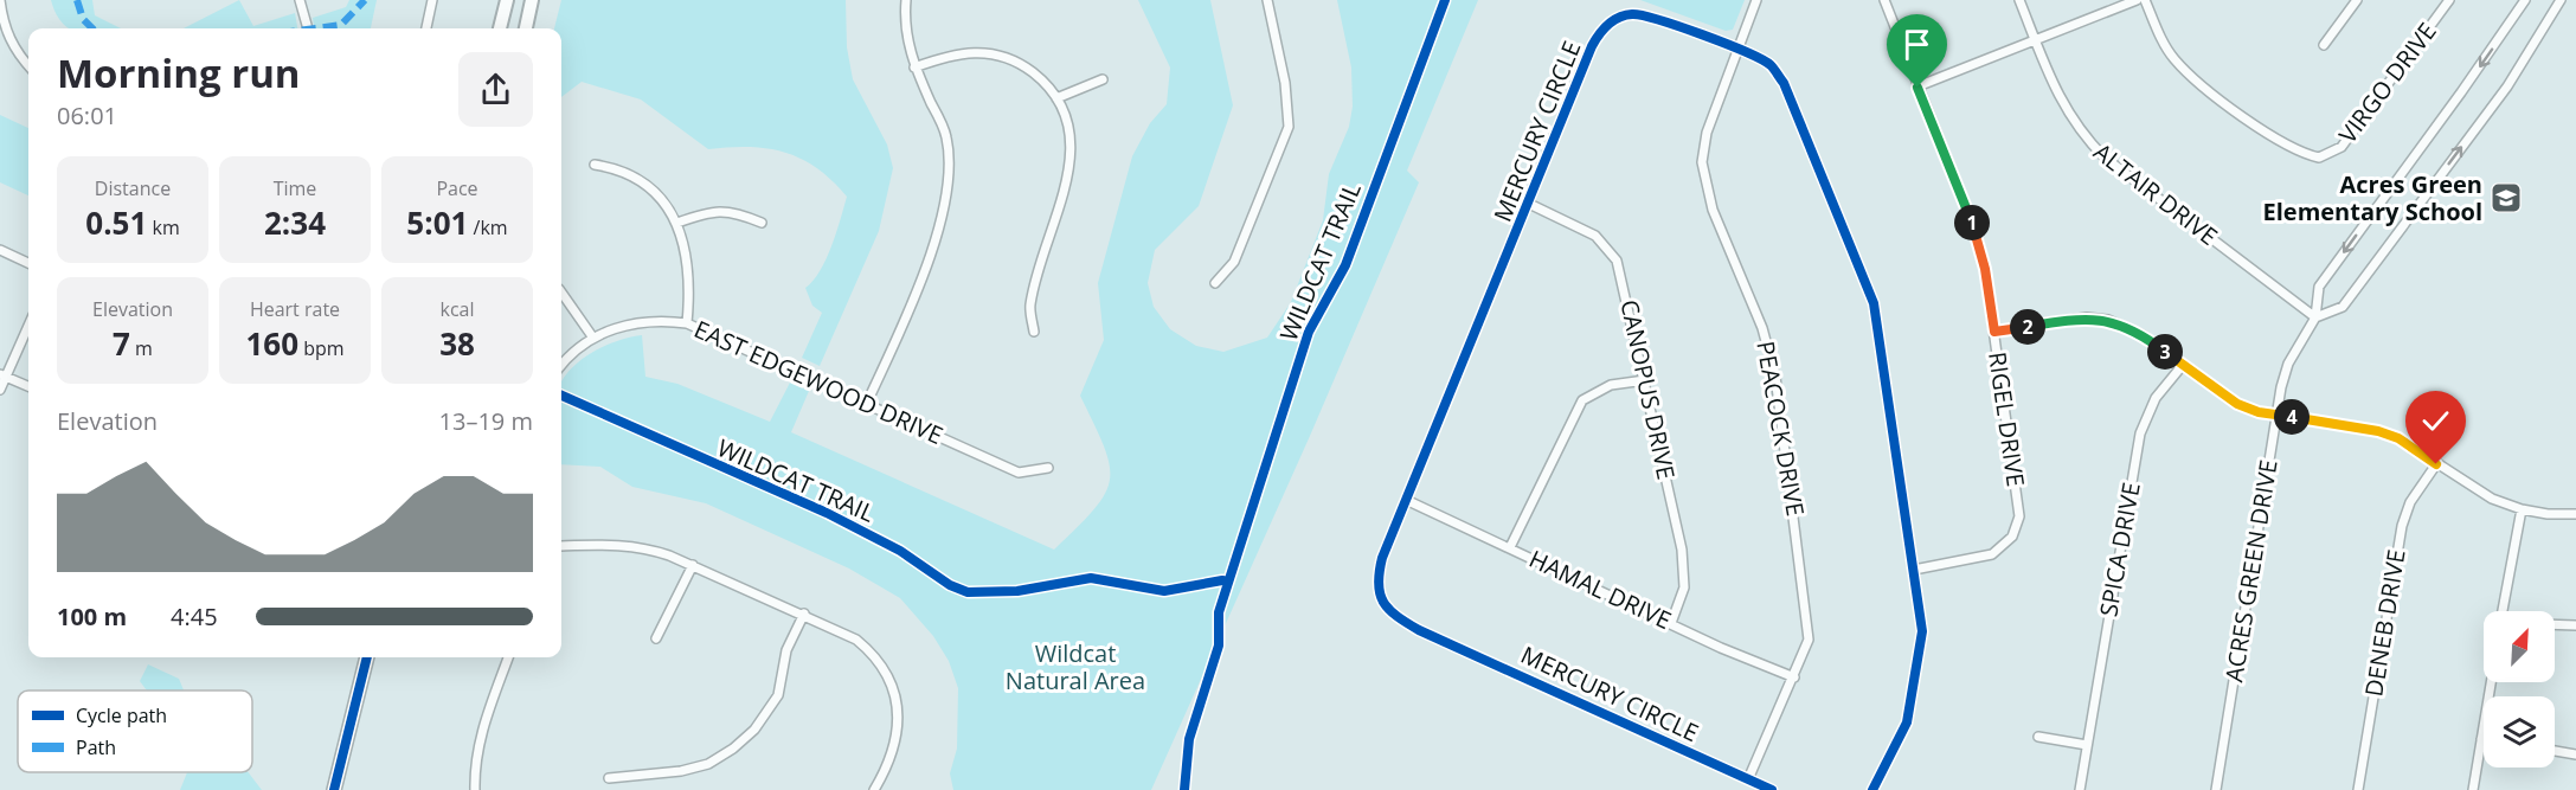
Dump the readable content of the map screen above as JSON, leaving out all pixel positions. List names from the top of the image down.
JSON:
{
  "streets": {
    "street": [
      "VIRGO DRIVE",
      "MERCURY CIRCLE",
      "ALTAIR DRIVE",
      "EAST EDGEWOOD DRIVE",
      "CANOPUS DRIVE",
      "RIGEL DRIVE",
      "PEACOCK DRIVE",
      "SPICA DRIVE",
      "ACRES GREEN DRIVE",
      "HAMAL DRIVE",
      "DENEB DRIVE"
    ],
    "cycle path": ["WILDCAT TRAIL"]
  },
  "crossings": [
    ["MERCURY CIRCLE", "CANOPUS DRIVE"],
    ["MERCURY CIRCLE", "RIGEL DRIVE"],
    ["MERCURY CIRCLE", "PEACOCK DRIVE"],
    ["MERCURY CIRCLE", "HAMAL DRIVE"],
    ["ALTAIR DRIVE", "ACRES GREEN DRIVE"],
    ["CANOPUS DRIVE", "HAMAL DRIVE"],
    ["PEACOCK DRIVE", "HAMAL DRIVE"]
  ],
  "parks": ["Wildcat Natural Area"],
  "places": {
    "school or university": ["Acres Green Elementary School"]
  },
  "legend": ["Cycle path", "Path"],
  "north": "top right",
  "page": {
    "heading": ["Morning run", "06:01"],
    "stats": [
      ["Distance", "0.51 km"],
      ["Time", "2:34"],
      ["Pace", "5:01 /km"],
      ["Elevation", "7 m"],
      ["Heart rate", "160 bpm"],
      ["kcal", "38"]
    ],
    "pins": [
      "1",
      "2",
      "3",
      "4"
    ],
    "chart": ["Elevation", "13–19 m"],
    "list": [
      {
        "name": "100 m",
        "note": "4:45"
      }
    ]
  }
}
